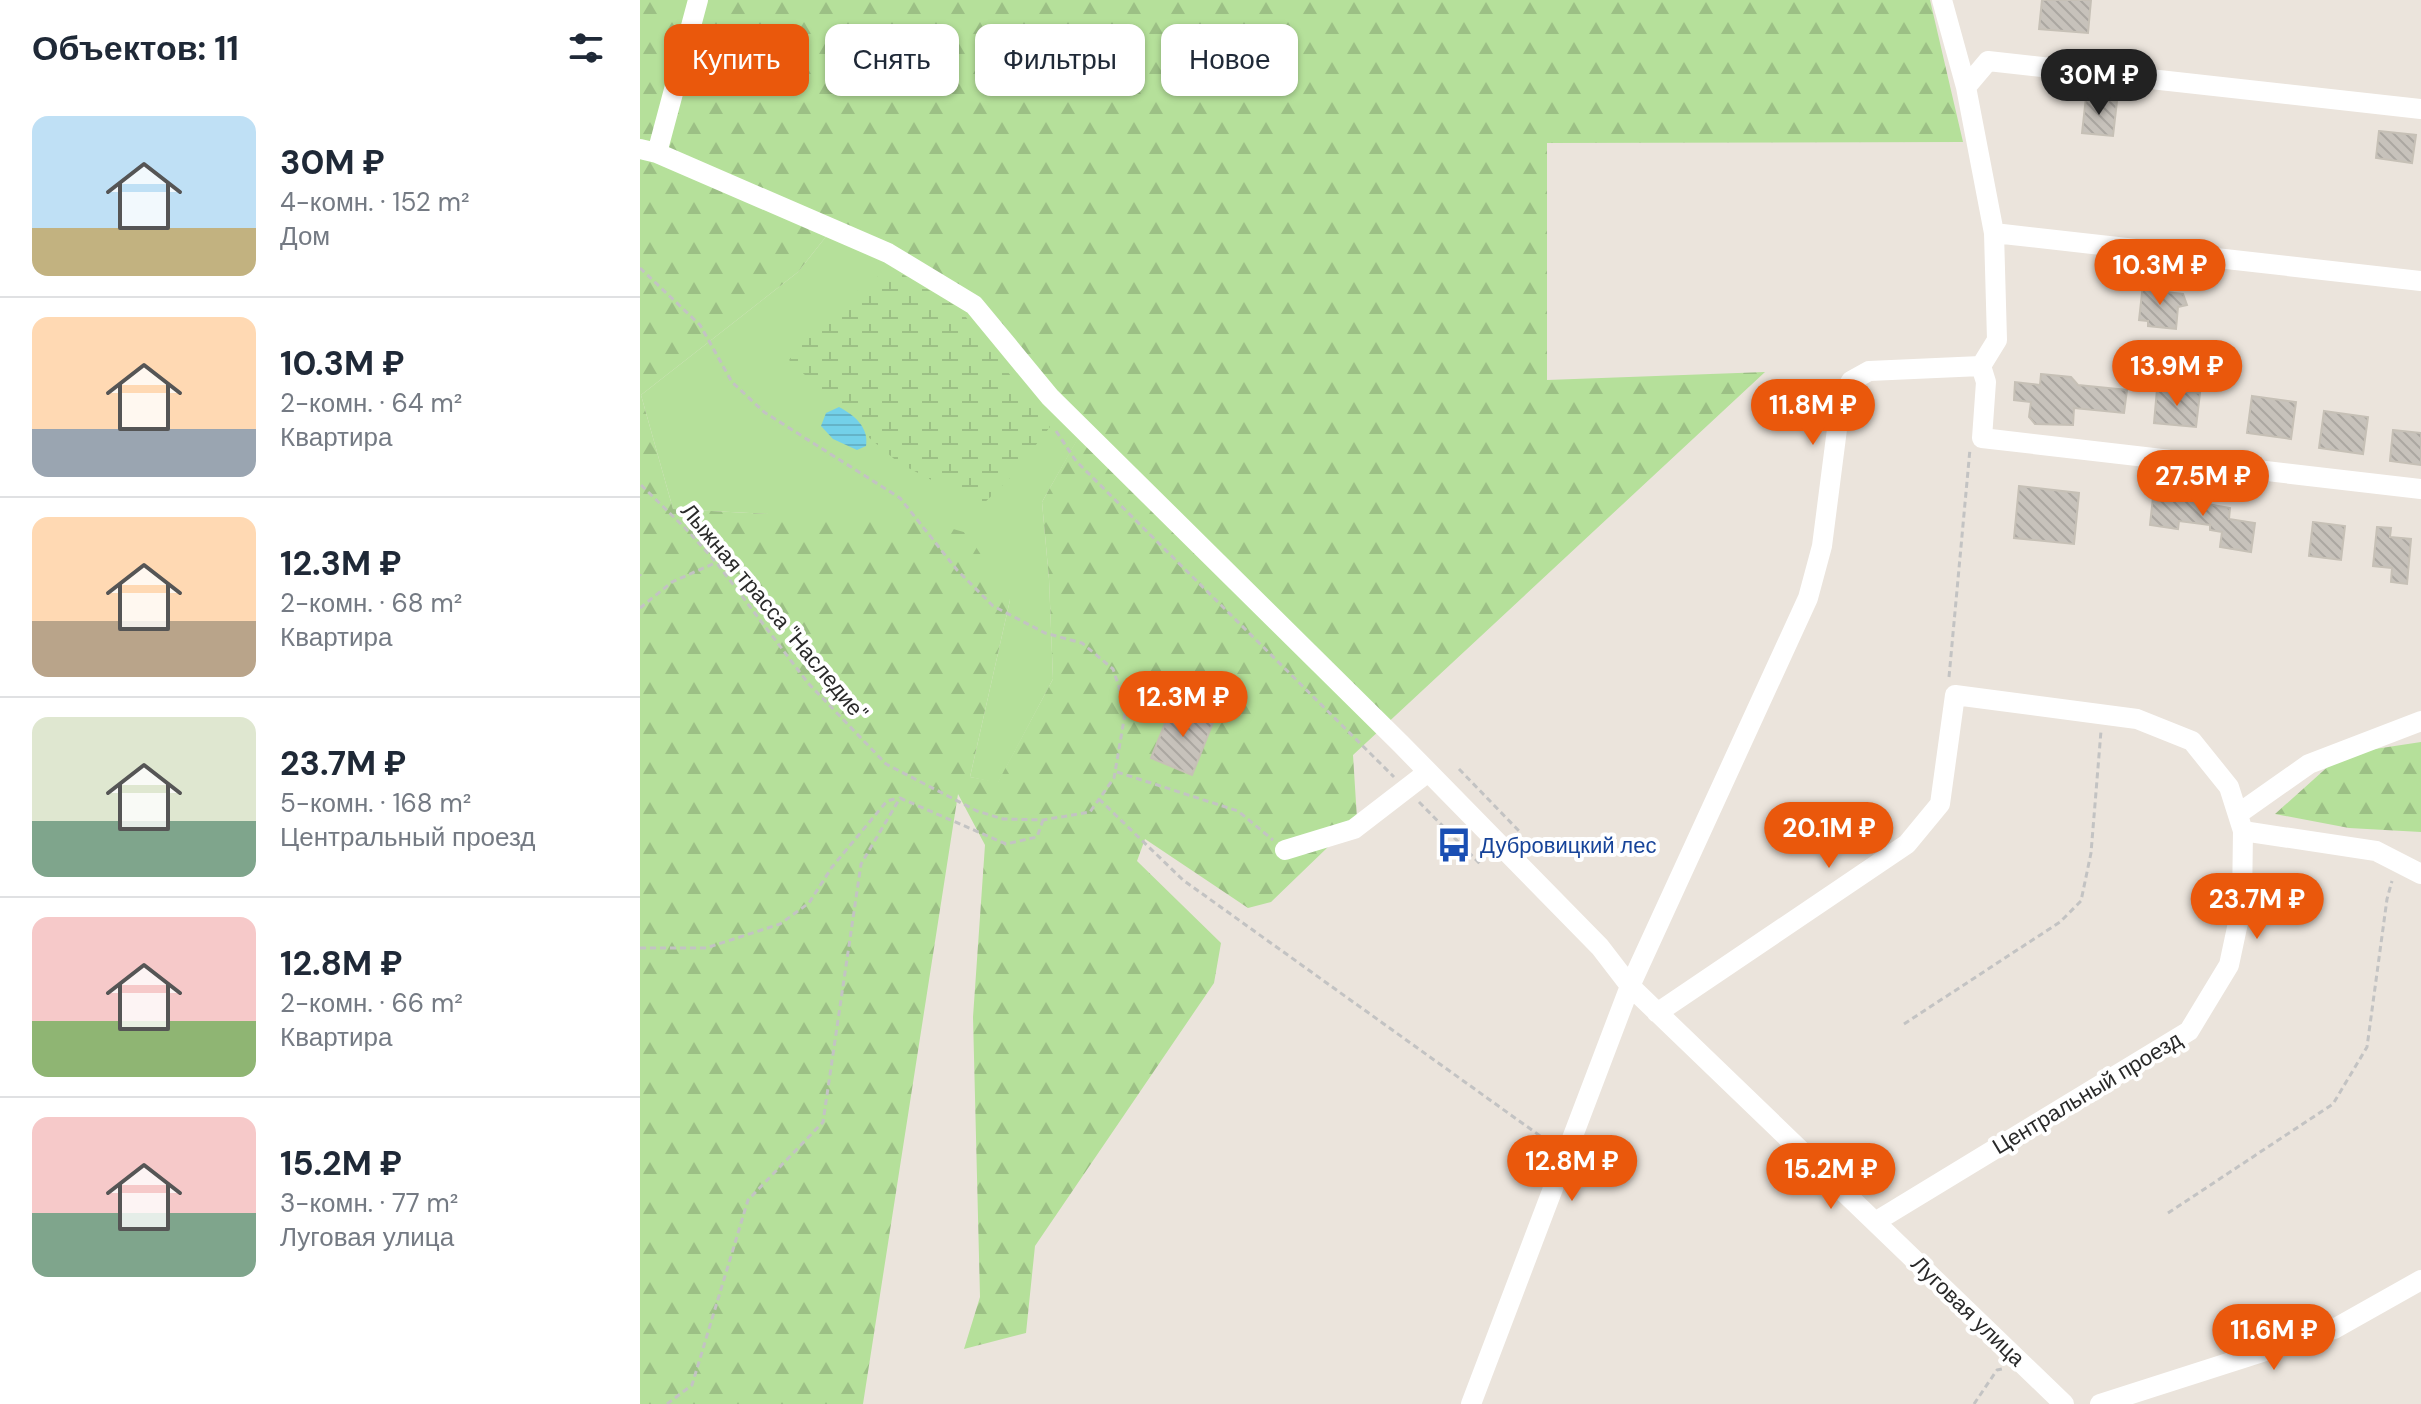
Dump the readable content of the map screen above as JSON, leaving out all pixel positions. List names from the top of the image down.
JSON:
{
  "streets": {
    "street": ["Центральный проезд", "Луговая улица"],
    "path": ["Лыжная трасса \"Наследие\""]
  },
  "crossings": [
    ["Центральный проезд", "Луговая улица"]
  ],
  "places": {
    "bus stop": ["Дубровицкий лес"]
  },
  "page": {
    "heading": "Объектов: 11",
    "chip": [
      "Купить",
      "Снять",
      "Фильтры",
      "Новое"
    ],
    "price": [
      "30M ₽",
      "10.3M ₽",
      "13.9M ₽",
      "11.8M ₽",
      "27.5M ₽",
      "12.3M ₽",
      "20.1M ₽",
      "23.7M ₽",
      "12.8M ₽",
      "15.2M ₽",
      "11.6M ₽"
    ],
    "list": [
      {
        "name": "30M ₽",
        "note": "4-комн. · 152 m² · Дом"
      },
      {
        "name": "10.3M ₽",
        "note": "2-комн. · 64 m² · Квартира"
      },
      {
        "name": "12.3M ₽",
        "note": "2-комн. · 68 m² · Квартира"
      },
      {
        "name": "23.7M ₽",
        "note": "5-комн. · 168 m² · Центральный проезд"
      },
      {
        "name": "12.8M ₽",
        "note": "2-комн. · 66 m² · Квартира"
      },
      {
        "name": "15.2M ₽",
        "note": "3-комн. · 77 m² · Луговая улица"
      }
    ]
  }
}
